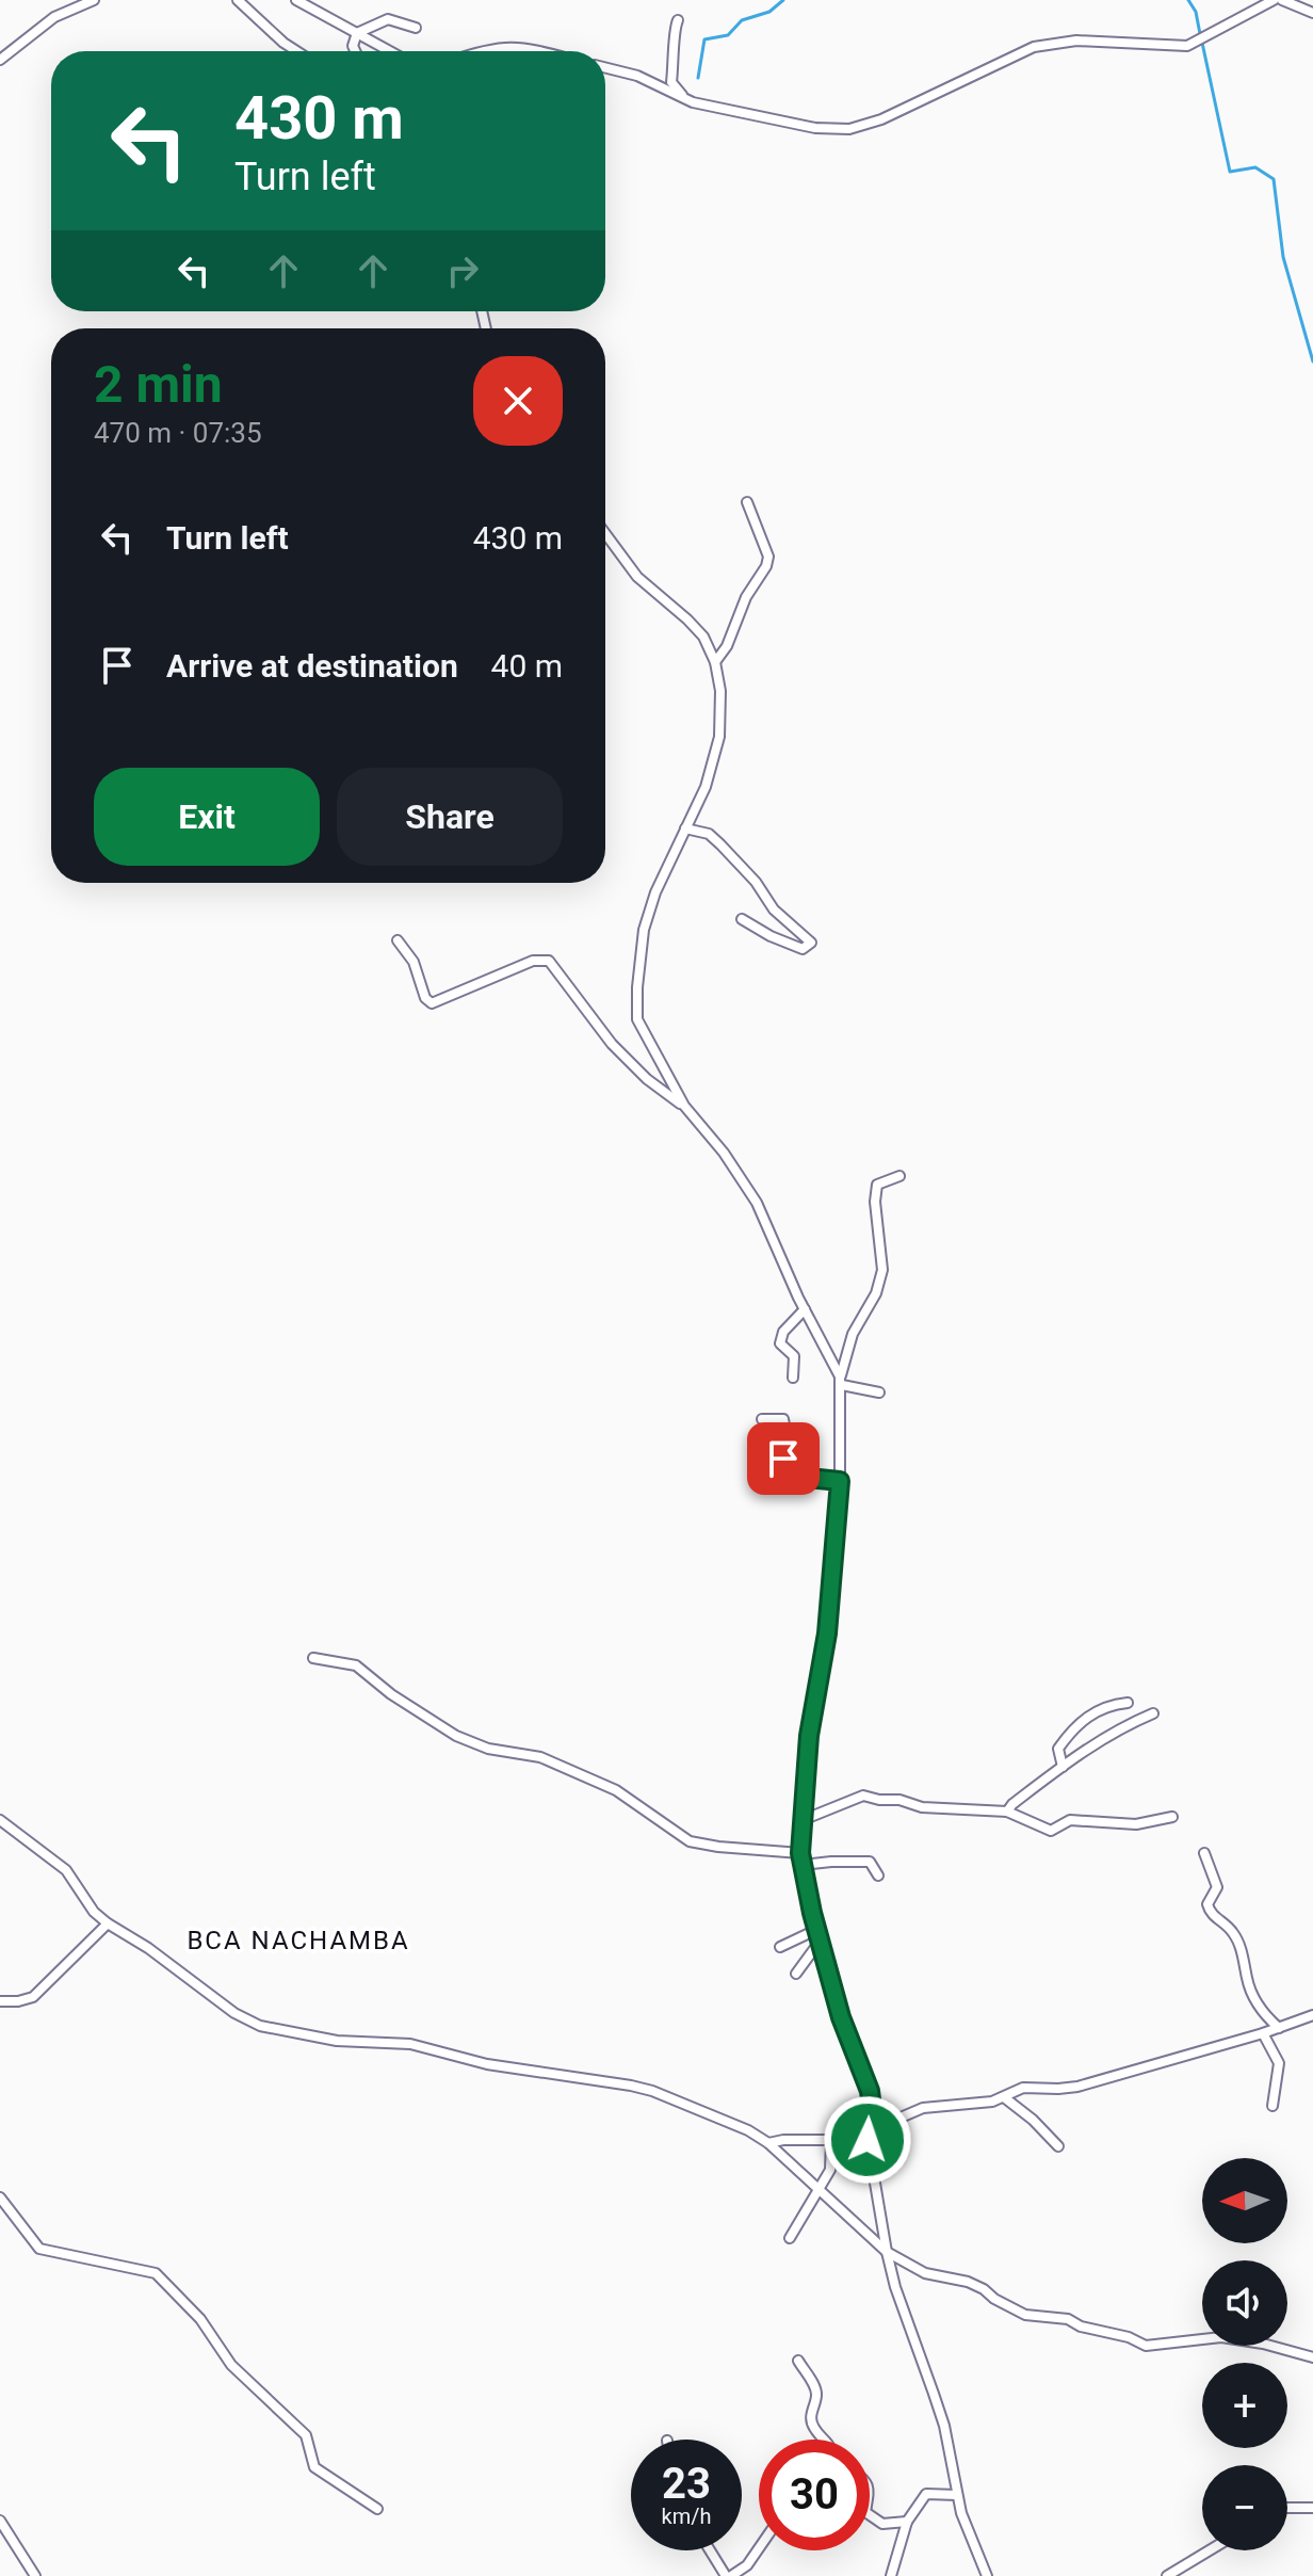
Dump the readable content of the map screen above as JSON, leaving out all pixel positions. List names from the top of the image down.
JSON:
{
  "districts": ["BCA NACHAMBA"],
  "north": "left",
  "page": {
    "turn": ["430 m", "Turn left"],
    "heading": ["2 min", "470 m · 07:35"],
    "list": [
      {
        "name": "Turn left",
        "value": "430 m"
      },
      {
        "name": "Arrive at destination",
        "value": "40 m"
      }
    ],
    "buttons": ["Exit", "Share"],
    "map_buttons": ["+", "−"],
    "speed": "23 km/h",
    "limit": "30"
  }
}
